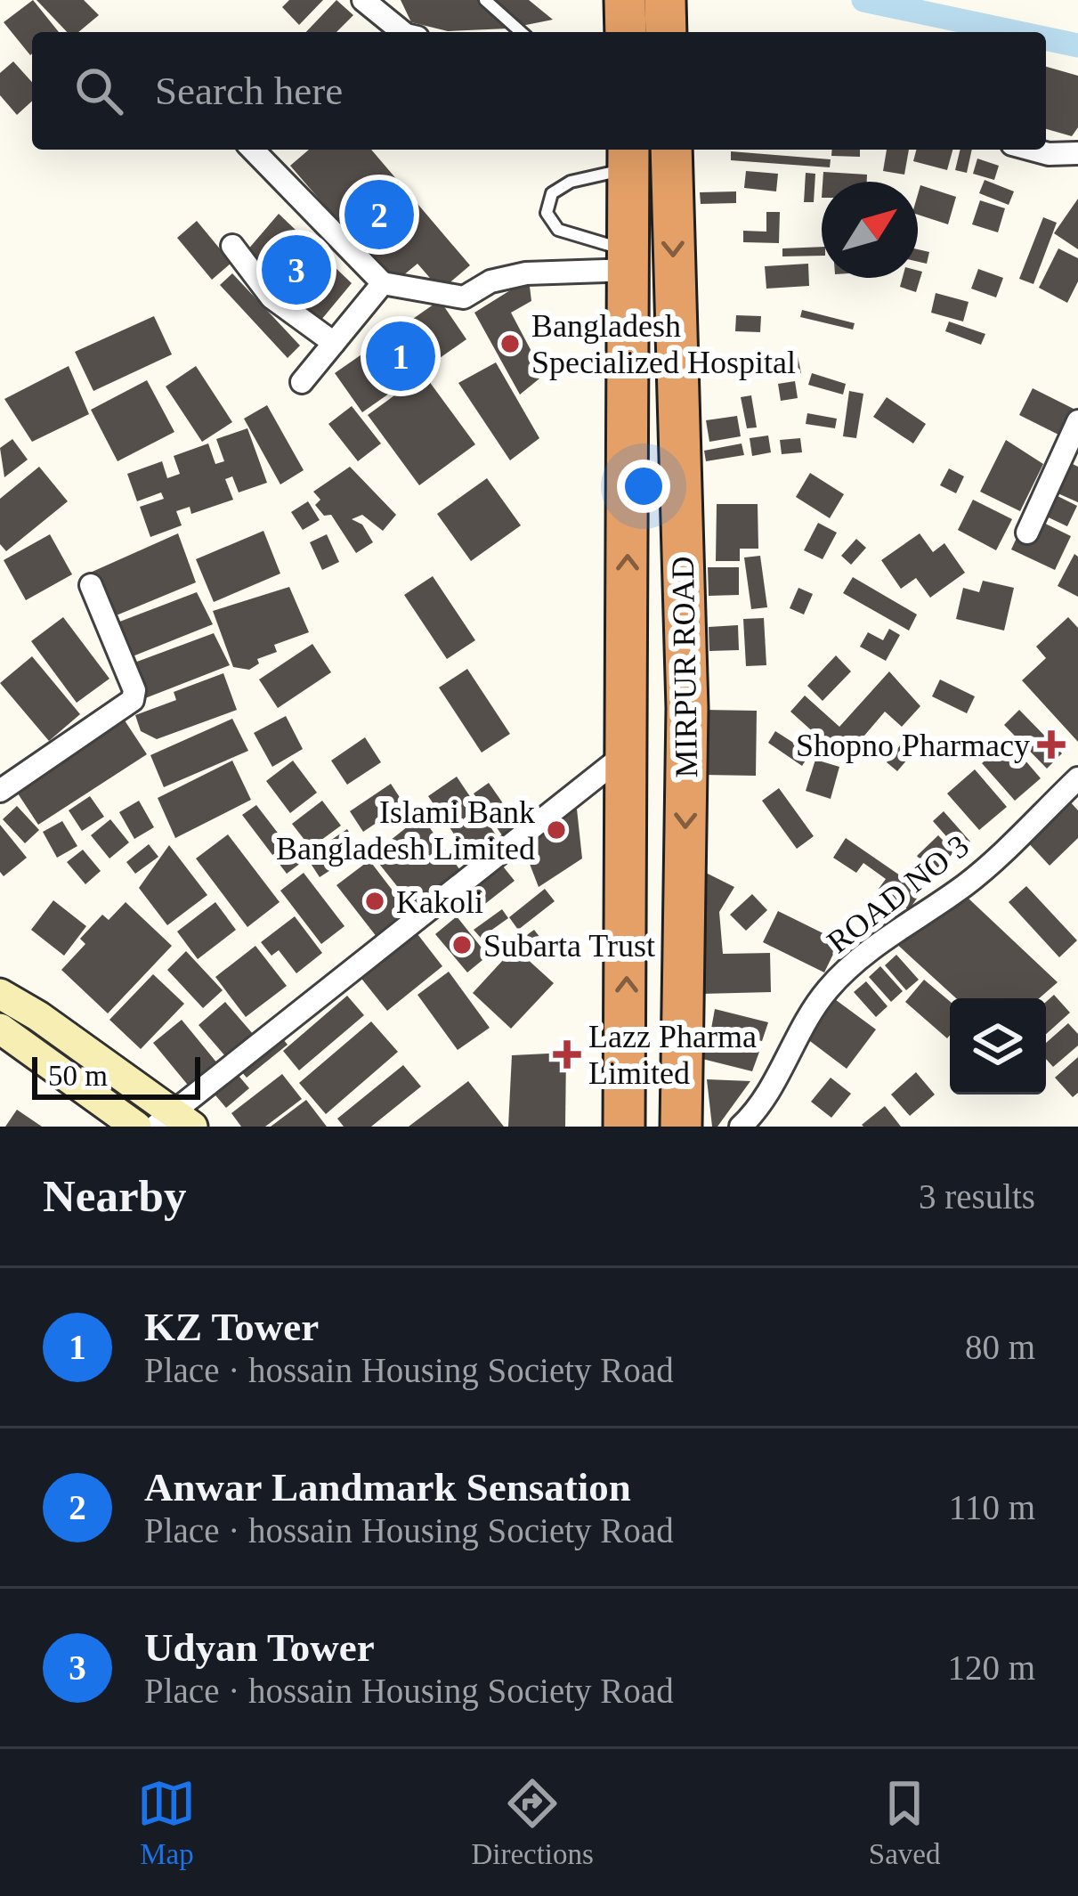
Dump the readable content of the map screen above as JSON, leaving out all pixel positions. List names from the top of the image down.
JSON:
{
  "streets": {
    "highway": ["MIRPUR ROAD"],
    "street": ["ROAD NO 3"]
  },
  "places": {
    "other": [
      "Bangladesh Specialized Hospital",
      "Islami Bank Bangladesh Limited",
      "Kakoli",
      "Subarta Trust"
    ],
    "health": ["Shopno Pharmacy", "Lazz Pharma Limited"]
  },
  "scale_bar": "50 m",
  "north": "top right",
  "page": {
    "search": "Search here",
    "pins": ["2", "3", "1"],
    "scale": "50 m",
    "heading": ["Nearby", "3 results"],
    "list": [
      {
        "mark": "1",
        "name": "KZ Tower",
        "note": "Place · hossain Housing Society Road",
        "value": "80 m"
      },
      {
        "mark": "2",
        "name": "Anwar Landmark Sensation",
        "note": "Place · hossain Housing Society Road",
        "value": "110 m"
      },
      {
        "mark": "3",
        "name": "Udyan Tower",
        "note": "Place · hossain Housing Society Road",
        "value": "120 m"
      }
    ],
    "nav": ["Map", "Directions", "Saved"]
  }
}
